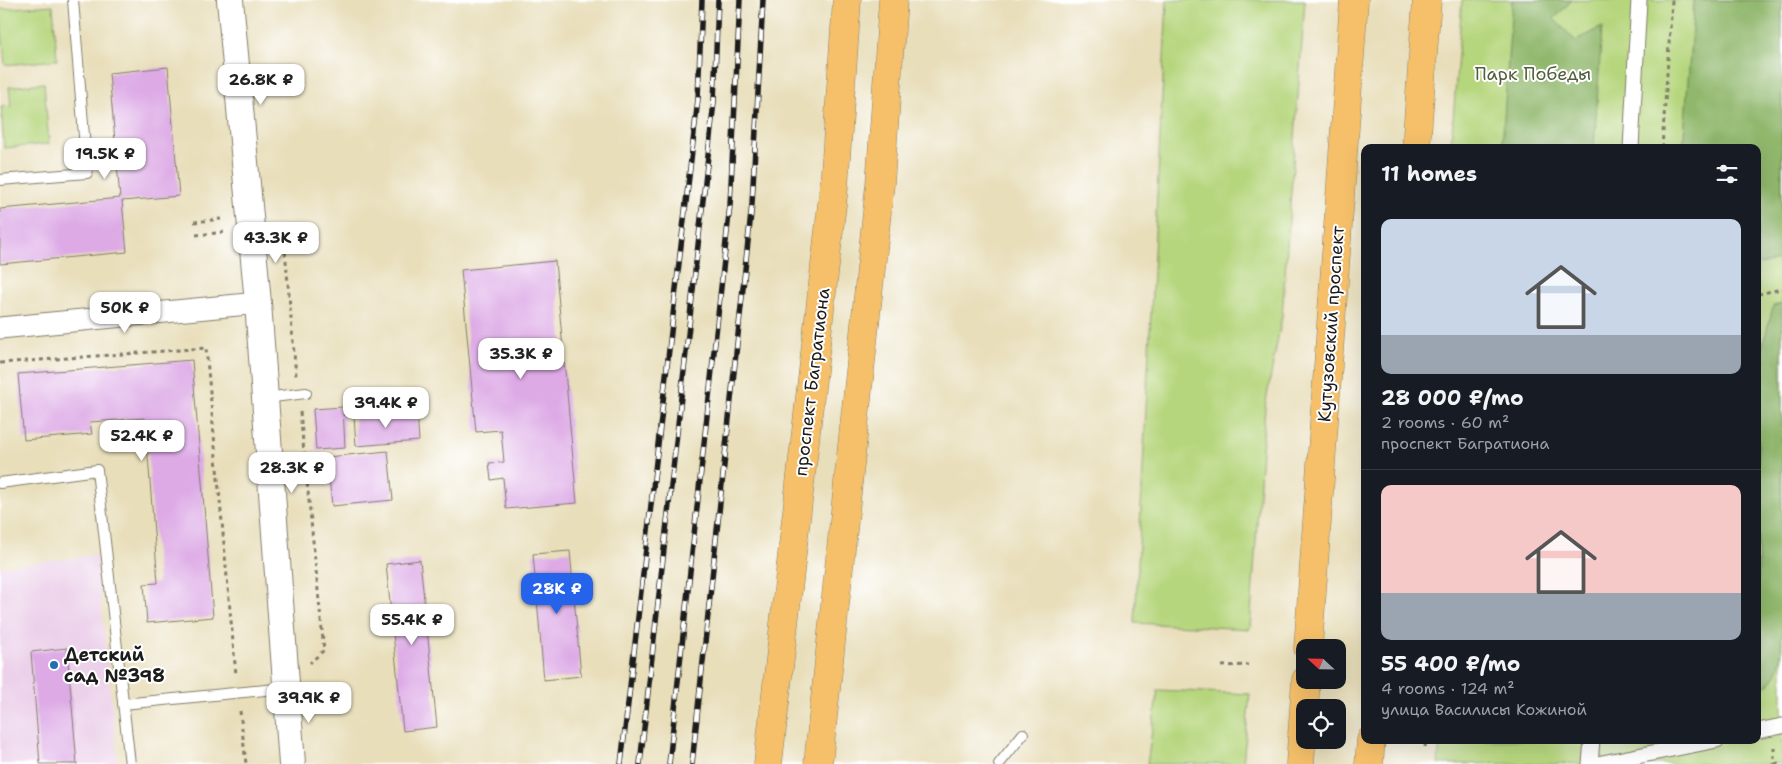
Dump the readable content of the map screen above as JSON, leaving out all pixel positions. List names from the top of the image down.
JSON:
{
  "streets": {
    "main road": ["Кутузовский проспект", "проспект Багратиона"]
  },
  "parks": ["Парк Победы"],
  "places": ["Детский сад №398"],
  "north": "left",
  "page": {
    "price": [
      "26.8K ₽",
      "19.5K ₽",
      "43.3K ₽",
      "50K ₽",
      "35.3K ₽",
      "39.4K ₽",
      "52.4K ₽",
      "28.3K ₽",
      "28K ₽",
      "55.4K ₽",
      "39.9K ₽"
    ],
    "heading": "11 homes",
    "list": [
      {
        "name": "28 000 ₽/mo",
        "note": "2 rooms · 60 m² · проспект Багратиона"
      },
      {
        "name": "55 400 ₽/mo",
        "note": "4 rooms · 124 m² · улица Василисы Кожиной"
      }
    ]
  }
}
